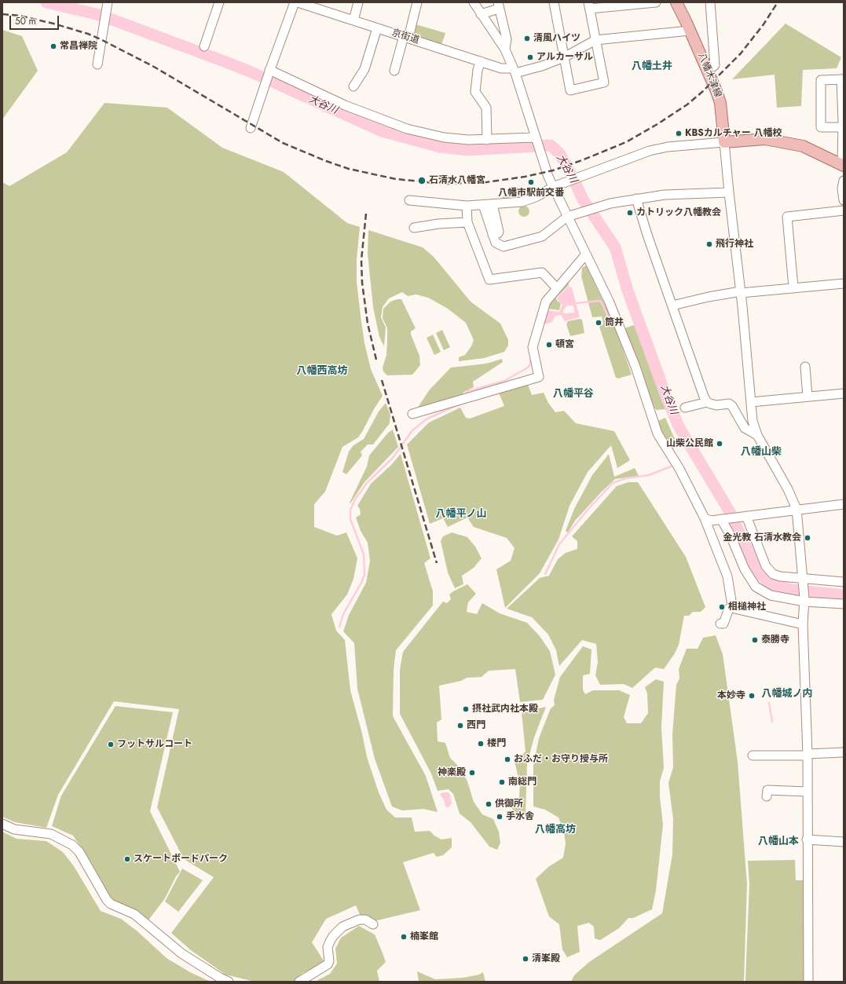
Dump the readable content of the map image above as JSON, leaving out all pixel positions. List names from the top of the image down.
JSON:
{
  "streets": {
    "main road": ["八幡木津線"],
    "street": ["京街道"]
  },
  "districts": [
    "八幡土井",
    "八幡西高坊",
    "八幡平谷",
    "八幡山柴",
    "八幡平ノ山",
    "八幡城ノ内",
    "八幡高坊",
    "八幡山本"
  ],
  "water": ["大谷川"],
  "places": [
    "清風ハイツ",
    "常昌禅院",
    "アルカーサル",
    "KBSカルチャー 八幡校",
    "石清水八幡宮",
    "八幡市駅前交番",
    "カトリック八幡教会",
    "飛行神社",
    "筒井",
    "頓宮",
    "山柴公民館",
    "金光教 石清水教会",
    "相槌神社",
    "泰勝寺",
    "本妙寺",
    "摂社武内社本殿",
    "西門",
    "楼門",
    "フットサルコート",
    "おふだ・お守り授与所",
    "神楽殿",
    "南総門",
    "供御所",
    "手水舎",
    "スケートボードパーク",
    "楠峯館",
    "清峯殿"
  ],
  "scale_bar": "50 m"
}
